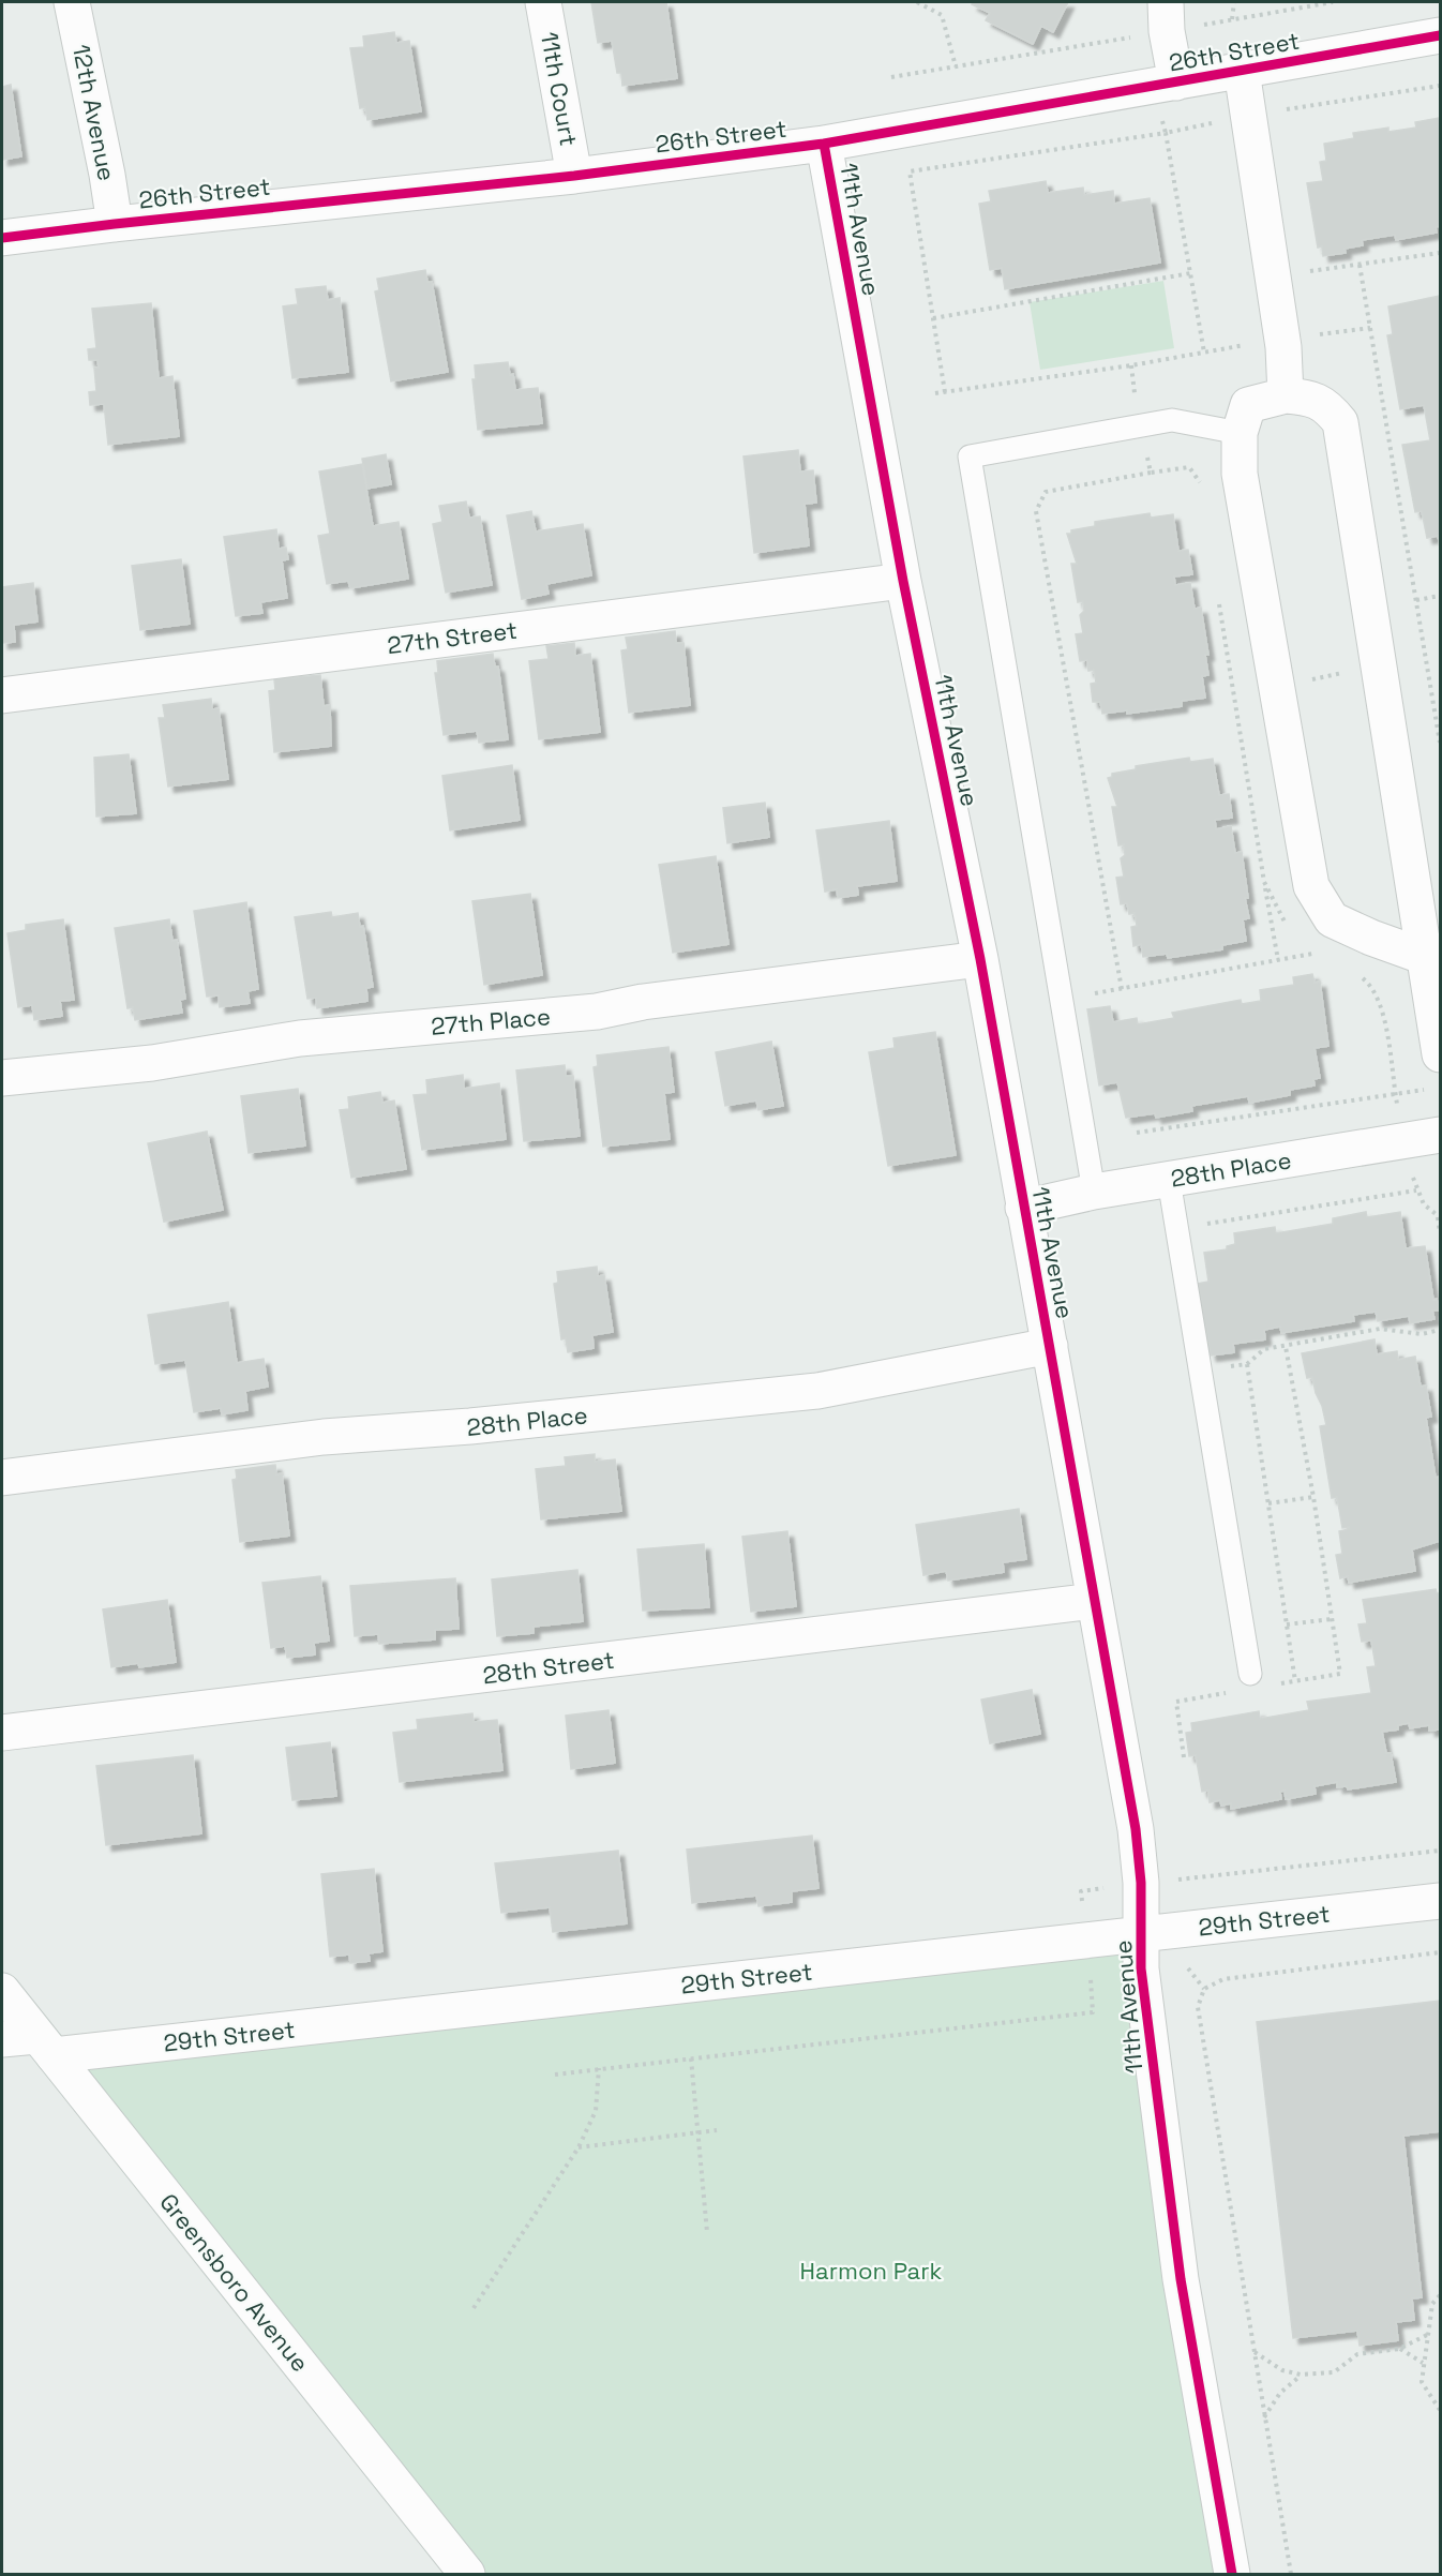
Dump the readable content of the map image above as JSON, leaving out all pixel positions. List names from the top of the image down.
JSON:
{
  "streets": {
    "street": [
      "26th Street",
      "11th Court",
      "12th Avenue",
      "11th Avenue",
      "27th Street",
      "27th Place",
      "28th Place",
      "28th Street",
      "29th Street",
      "Greensboro Avenue"
    ]
  },
  "crossings": [
    ["26th Street", "11th Court"],
    ["26th Street", "12th Avenue"],
    ["26th Street", "11th Avenue"],
    ["11th Avenue", "27th Street"],
    ["11th Avenue", "27th Place"],
    ["11th Avenue", "28th Place"],
    ["11th Avenue", "28th Street"],
    ["11th Avenue", "29th Street"],
    ["29th Street", "Greensboro Avenue"]
  ],
  "parks": ["Harmon Park"]
}
